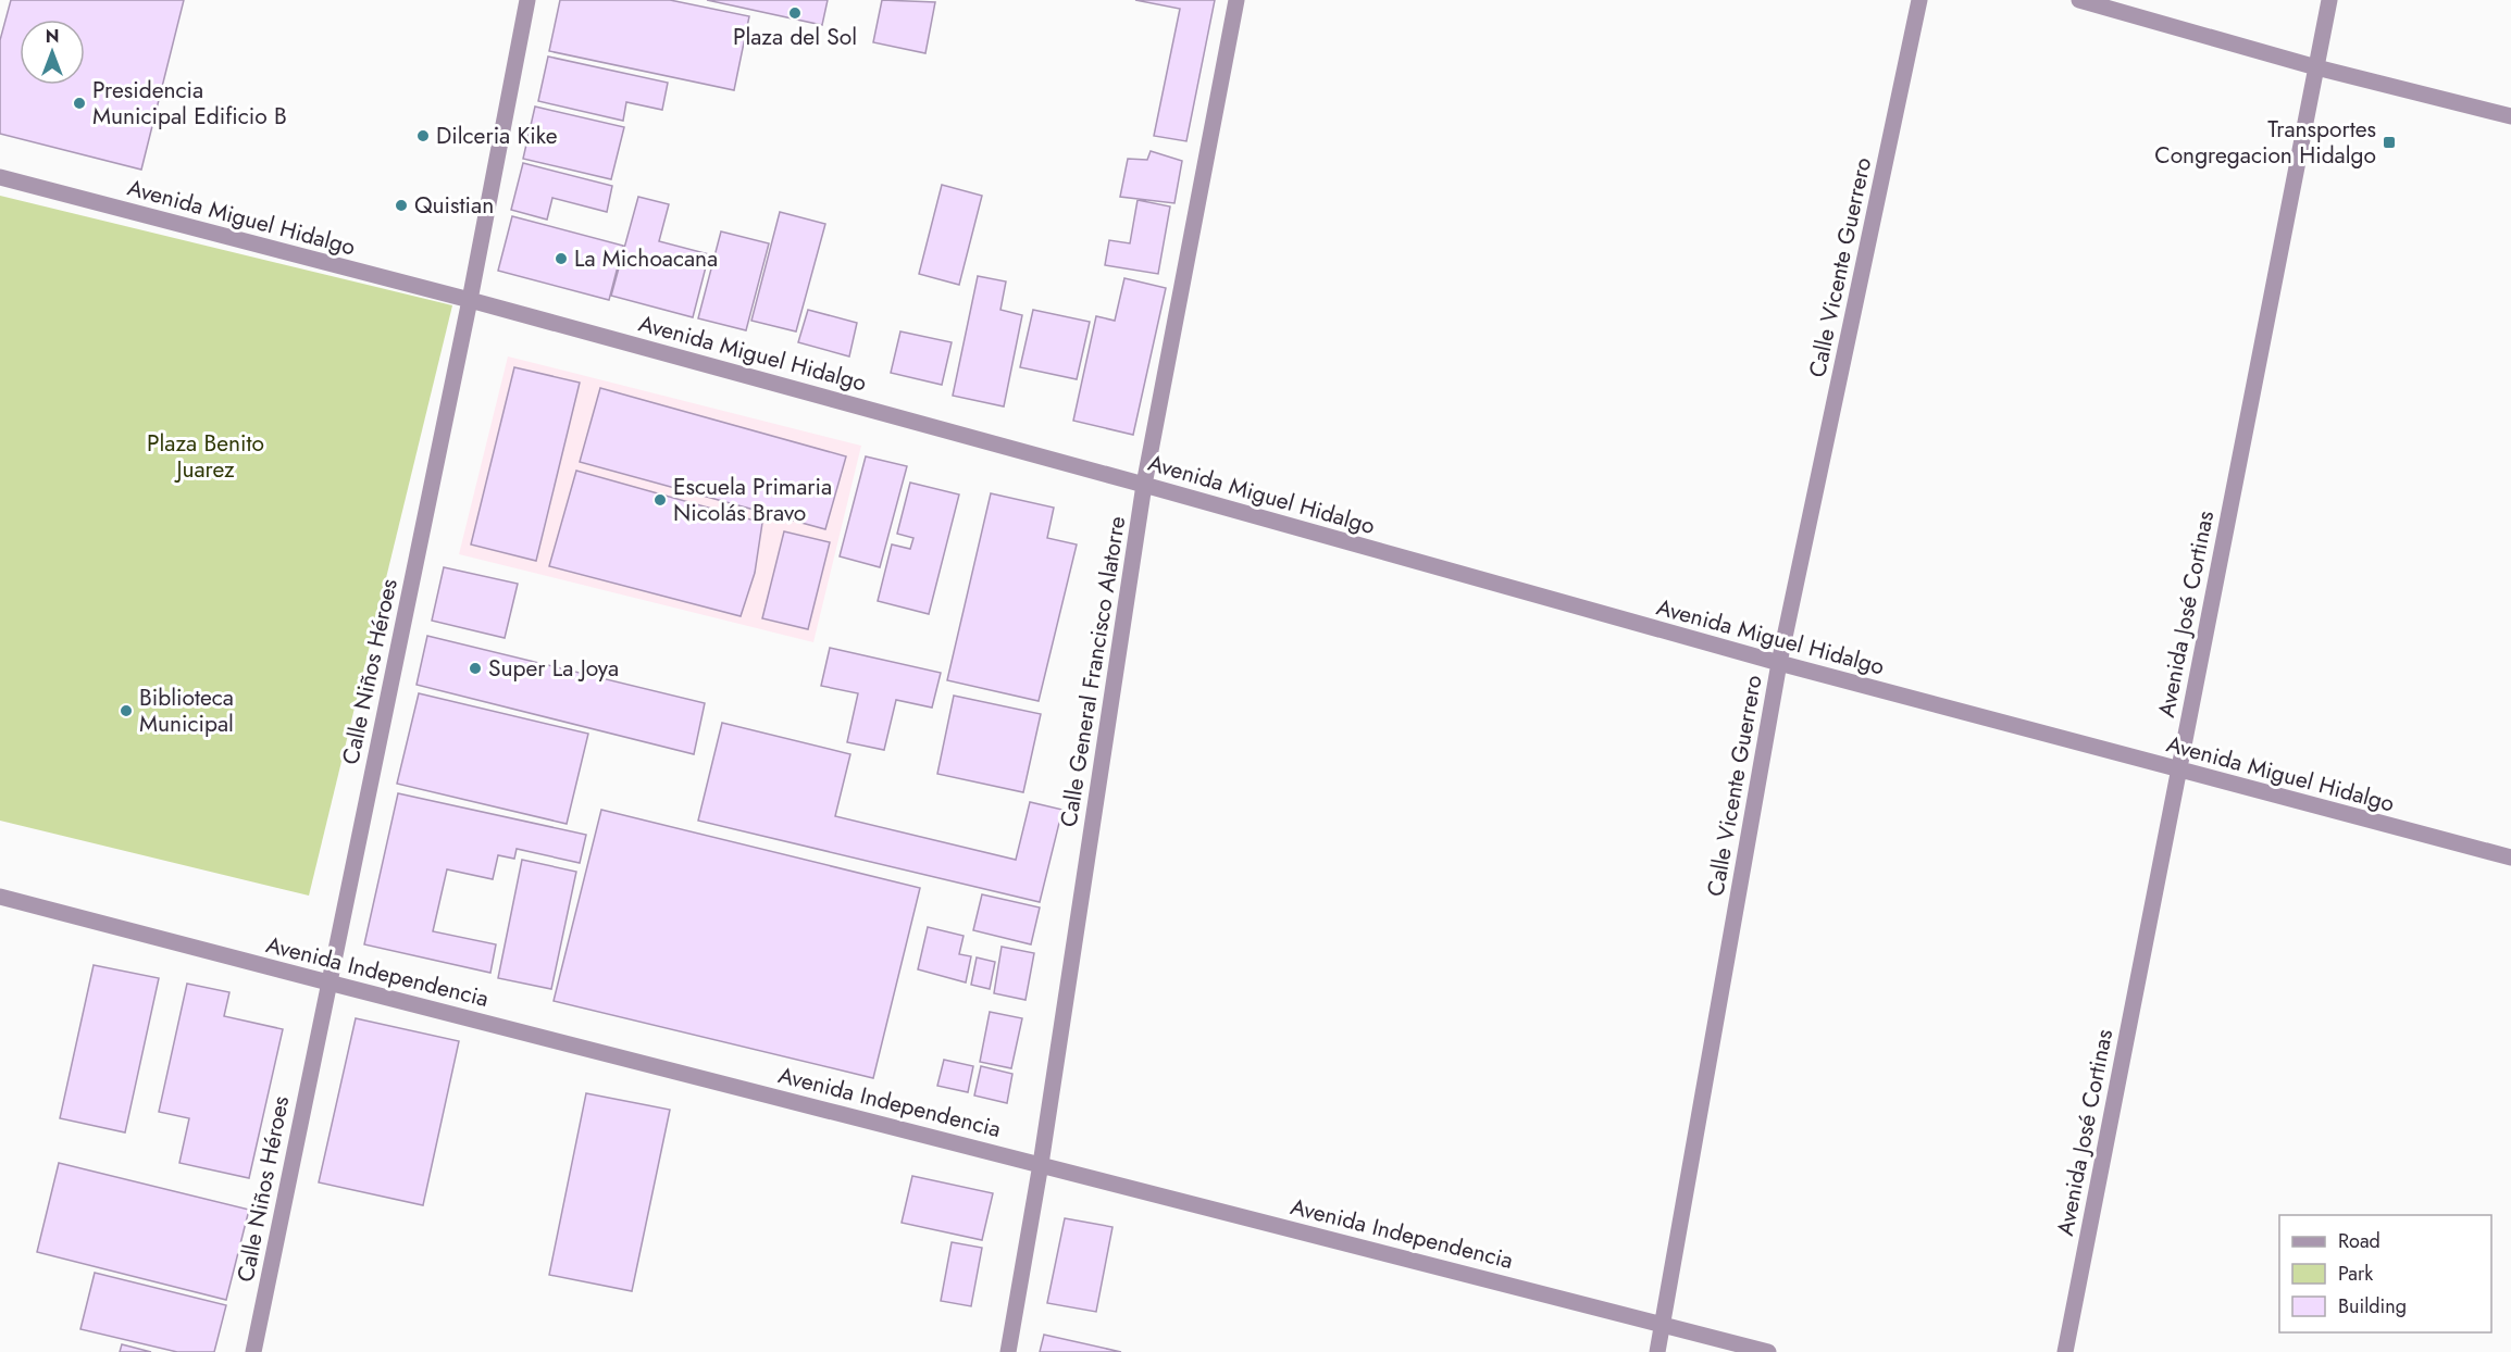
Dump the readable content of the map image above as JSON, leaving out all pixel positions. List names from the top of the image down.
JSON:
{
  "streets": {
    "street": [
      "Avenida Miguel Hidalgo",
      "Calle Vicente Guerrero",
      "Avenida José Cortinas",
      "Calle Niños Héroes",
      "Calle General Francisco Alatorre",
      "Avenida Independencia"
    ]
  },
  "crossings": [
    ["Avenida Miguel Hidalgo", "Calle Vicente Guerrero"],
    ["Avenida Miguel Hidalgo", "Avenida José Cortinas"],
    ["Avenida Miguel Hidalgo", "Calle Niños Héroes"],
    ["Avenida Miguel Hidalgo", "Calle General Francisco Alatorre"],
    ["Calle Vicente Guerrero", "Avenida Independencia"],
    ["Calle Niños Héroes", "Avenida Independencia"],
    ["Calle General Francisco Alatorre", "Avenida Independencia"]
  ],
  "parks": ["Plaza Benito Juarez"],
  "places": {
    "other": [
      "Plaza del Sol",
      "Presidencia Municipal Edificio B",
      "Dilceria Kike",
      "Quistian",
      "La Michoacana",
      "Escuela Primaria Nicolás Bravo",
      "Super La Joya",
      "Biblioteca Municipal"
    ],
    "transit": ["Transportes Congregacion Hidalgo"]
  },
  "legend": ["Road", "Park", "Building"],
  "north": "top"
}
